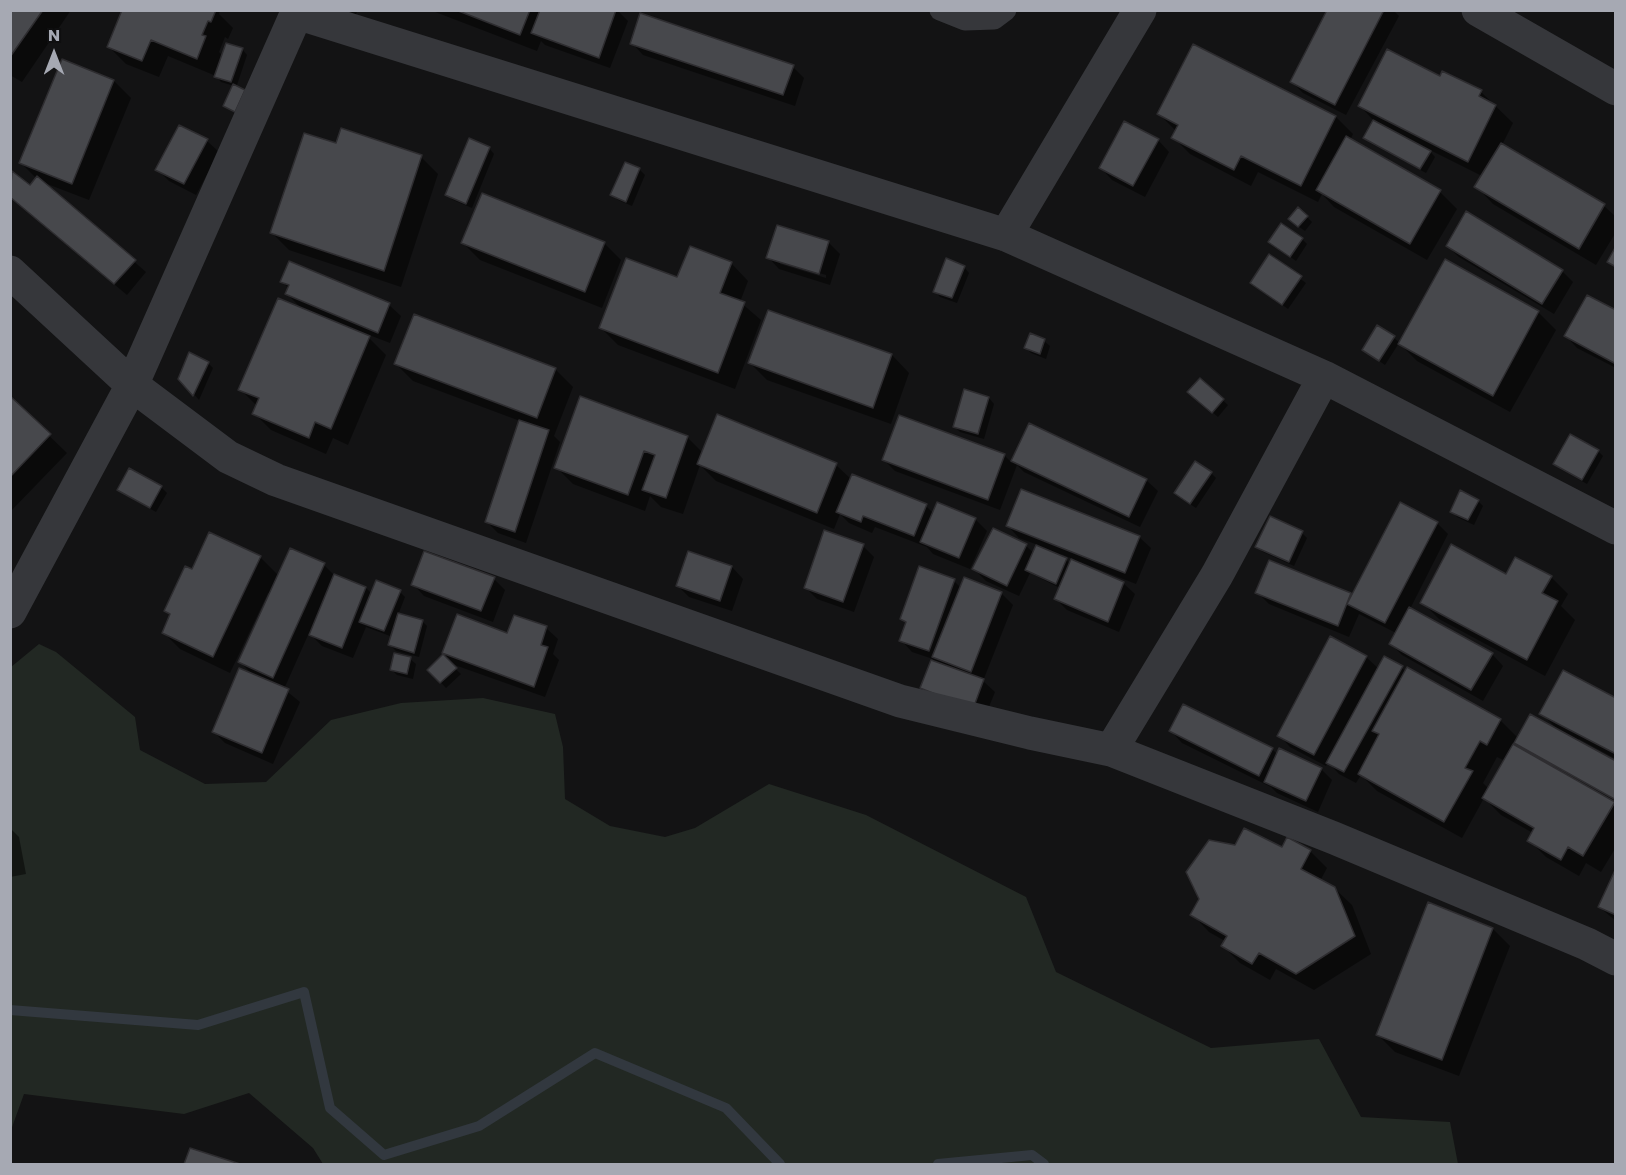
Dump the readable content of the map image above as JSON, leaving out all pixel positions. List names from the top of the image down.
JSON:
{
  "north": "top"
}
